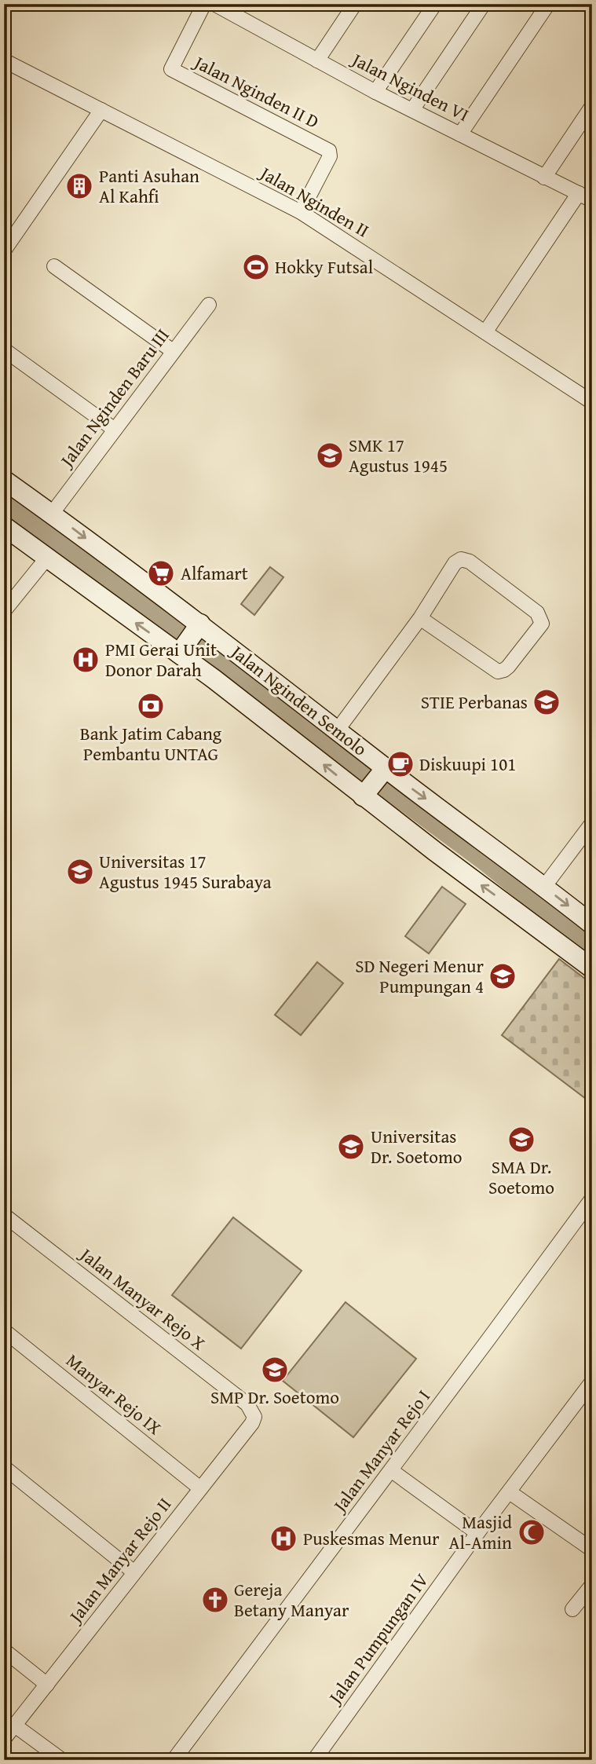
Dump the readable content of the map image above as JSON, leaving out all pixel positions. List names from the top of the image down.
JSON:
{
  "streets": {
    "main road": ["Jalan Nginden Semolo"],
    "street": [
      "Jalan Nginden VI",
      "Jalan Nginden II D",
      "Jalan Nginden II",
      "Jalan Nginden Baru III",
      "Jalan Manyar Rejo X",
      "Manyar Rejo IX",
      "Jalan Manyar Rejo I",
      "Jalan Manyar Rejo II",
      "Jalan Pumpungan IV"
    ]
  },
  "crossings": [
    ["Jalan Nginden II D", "Jalan Nginden II"],
    ["Jalan Nginden Baru III", "Jalan Nginden Semolo"],
    ["Jalan Manyar Rejo X", "Jalan Manyar Rejo II"],
    ["Manyar Rejo IX", "Jalan Manyar Rejo II"]
  ],
  "places": {
    "building": ["Panti Asuhan Al Kahfi"],
    "sports": ["Hokky Futsal"],
    "school or university": [
      "SMK 17 Agustus 1945",
      "STIE Perbanas",
      "Universitas 17 Agustus 1945 Surabaya",
      "SD Negeri Menur Pumpungan 4",
      "SMA Dr. Soetomo",
      "Universitas Dr. Soetomo",
      "SMP Dr. Soetomo"
    ],
    "supermarket": ["Alfamart"],
    "hospital": ["PMI Gerai Unit Donor Darah", "Puskesmas Menur"],
    "bank": ["Bank Jatim Cabang Pembantu UNTAG"],
    "cafe": ["Diskuupi 101"],
    "mosque": ["Masjid Al-Amin"],
    "church": ["Gereja Betany Manyar"]
  }
}
